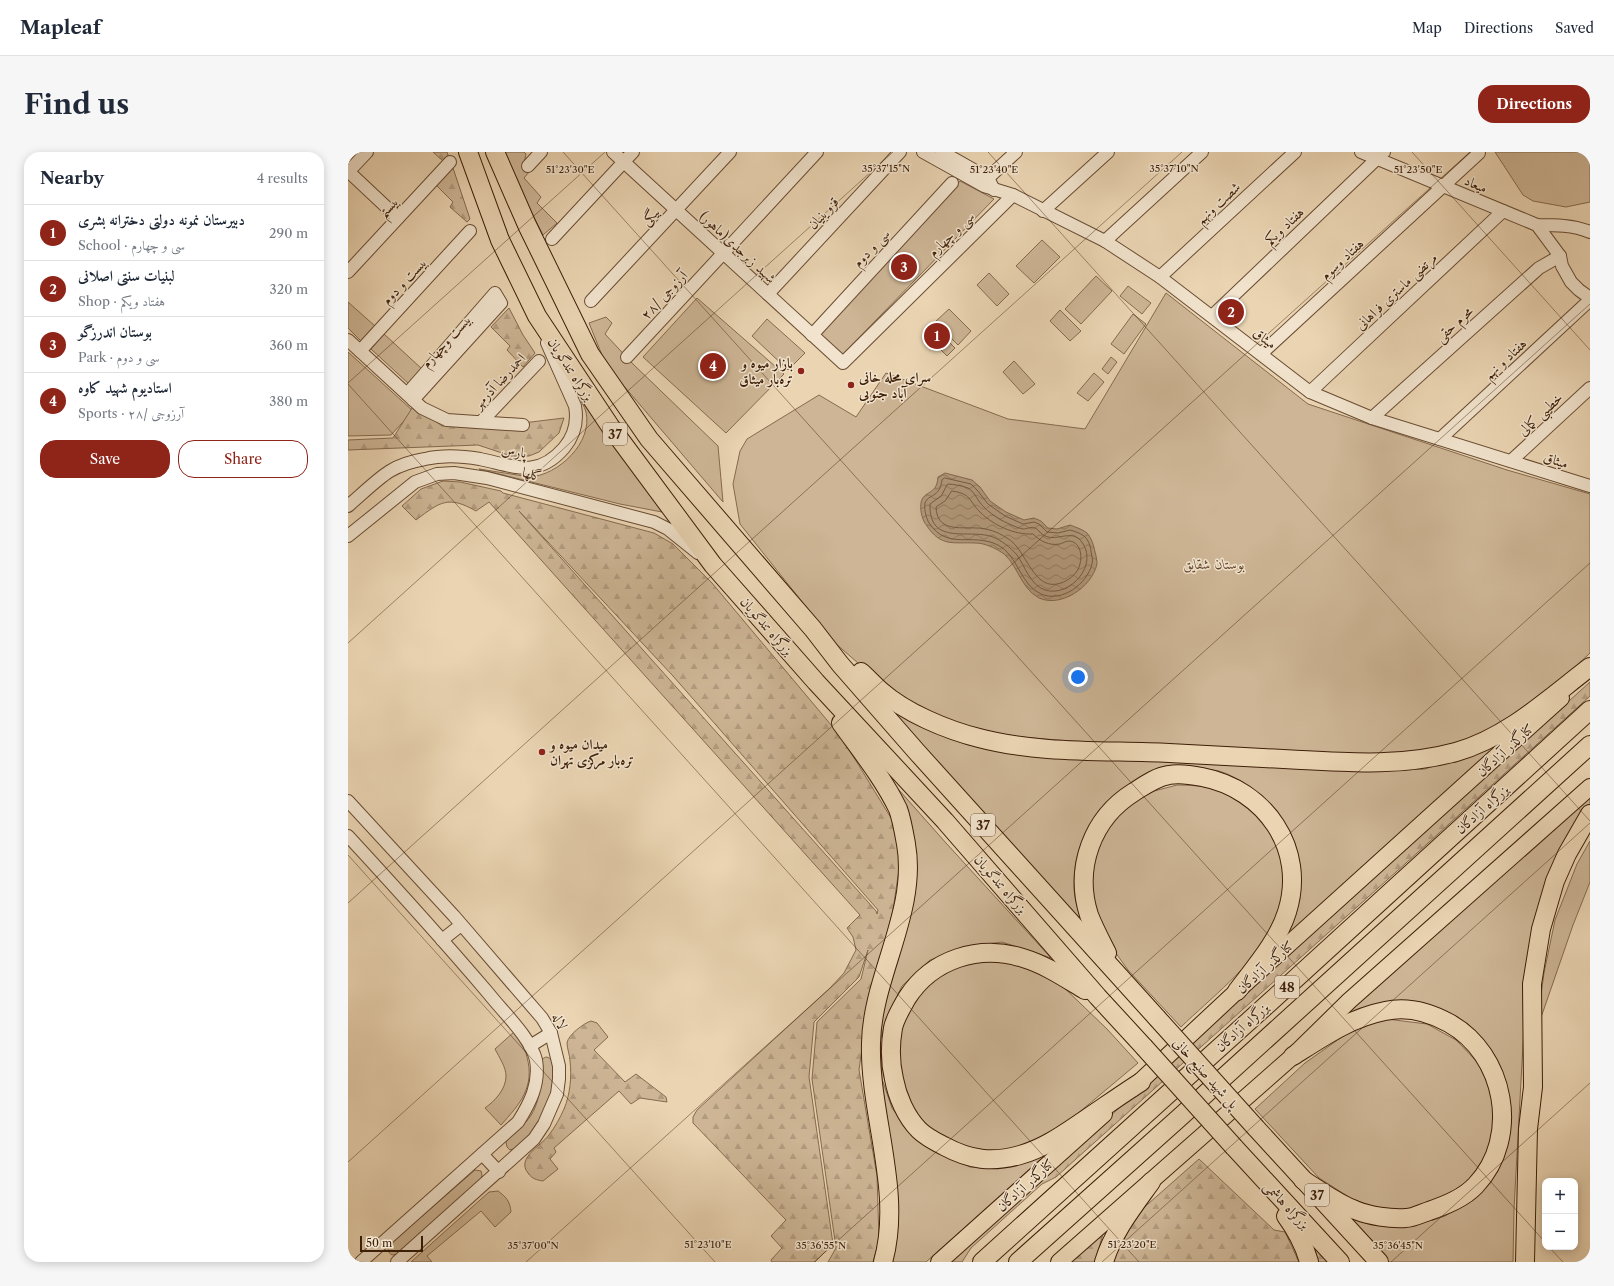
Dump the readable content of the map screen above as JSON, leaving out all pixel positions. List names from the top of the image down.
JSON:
{
  "streets": {
    "highway": [
      "بزرگراه تندگویان",
      "37",
      "بزرگراه آزادگان",
      "48",
      "پل شهید صنیع خانی",
      "بزرگراه هاشمی"
    ],
    "main road": ["کنارگذر آزادگان"],
    "street": [
      "میعاد",
      "شصت ونهم",
      "بیستم",
      "قزوینیان",
      "بیگی",
      "هفتاد ویکم",
      "سی و چهارم",
      "شهید زبرجدی(ماهور)",
      "سی و دوم",
      "هفتاد وسوم",
      "بیست و دوم",
      "مرتضی ماستری فراهانی",
      "آرزوجی /۲۸",
      "محرم حقی",
      "میثاق",
      "هفتاد و نهم",
      "احمدرضا آذرمهر",
      "خطیبی کمالی",
      "پارس",
      "گلها",
      "لاله"
    ]
  },
  "crossings": [
    ["میعاد", "هفتاد ویکم"],
    ["میعاد", "هفتاد وسوم"],
    ["میعاد", "مرتضی ماستری فراهانی"],
    ["شصت ونهم", "میثاق"],
    ["قزوینیان", "شهید زبرجدی(ماهور)"],
    ["بیگی", "شهید زبرجدی(ماهور)"],
    ["هفتاد ویکم", "میثاق"],
    ["سی و چهارم", "شهید زبرجدی(ماهور)"],
    ["سی و چهارم", "میثاق"],
    ["شهید زبرجدی(ماهور)", "سی و دوم"],
    ["شهید زبرجدی(ماهور)", "آرزوجی /۲۸"],
    ["هفتاد وسوم", "میثاق"],
    ["مرتضی ماستری فراهانی", "میثاق"],
    ["محرم حقی", "میثاق"],
    ["میثاق", "هفتاد و نهم"],
    ["میثاق", "خطیبی کمالی"],
    ["بزرگراه تندگویان", "پارس"],
    ["بزرگراه تندگویان", "گلها"],
    ["بزرگراه تندگویان", "پل شهید صنیع خانی"],
    ["پل شهید صنیع خانی", "بزرگراه هاشمی"]
  ],
  "parks": ["بوستان شقایق"],
  "places": ["بازار میوه و تره‌بار میثاق", "سرای محله خانی آباد جنوبی", "میدان میوه و تره‌بار مرکزی تهران"],
  "scale_bar": "50 m",
  "page": {
    "header": "Mapleaf",
    "nav": ["Map", "Directions", "Saved"],
    "buttons": [
      "Directions",
      ["Save", "Share"]
    ],
    "title": "Find us",
    "heading": ["Nearby", "4 results"],
    "list": [
      {
        "mark": "1",
        "name": "دبیرستان نمونه دولتی دخترانه بشری",
        "note": "School · سی و چهارم",
        "value": "290 m"
      },
      {
        "mark": "2",
        "name": "لبنیات سنتی اصلانی",
        "note": "Shop · هفتاد ویکم",
        "value": "320 m"
      },
      {
        "mark": "3",
        "name": "بوستان اندرزگو",
        "note": "Park · سی و دوم",
        "value": "360 m"
      },
      {
        "mark": "4",
        "name": "استادیوم شهید کاوه",
        "note": "Sports · آرزوجی /۲۸",
        "value": "380 m"
      }
    ],
    "pins": [
      "3",
      "2",
      "1",
      "4"
    ],
    "map_buttons": ["+", "−"],
    "scale": "50 m"
  },
  "coordinates": [
    "35°37'15\"N",
    "35°37'10\"N",
    "51°23'30\"E",
    "51°23'40\"E",
    "51°23'50\"E",
    "51°23'10\"E",
    "51°23'20\"E",
    "35°37'00\"N",
    "35°36'55\"N",
    "35°36'45\"N"
  ]
}
